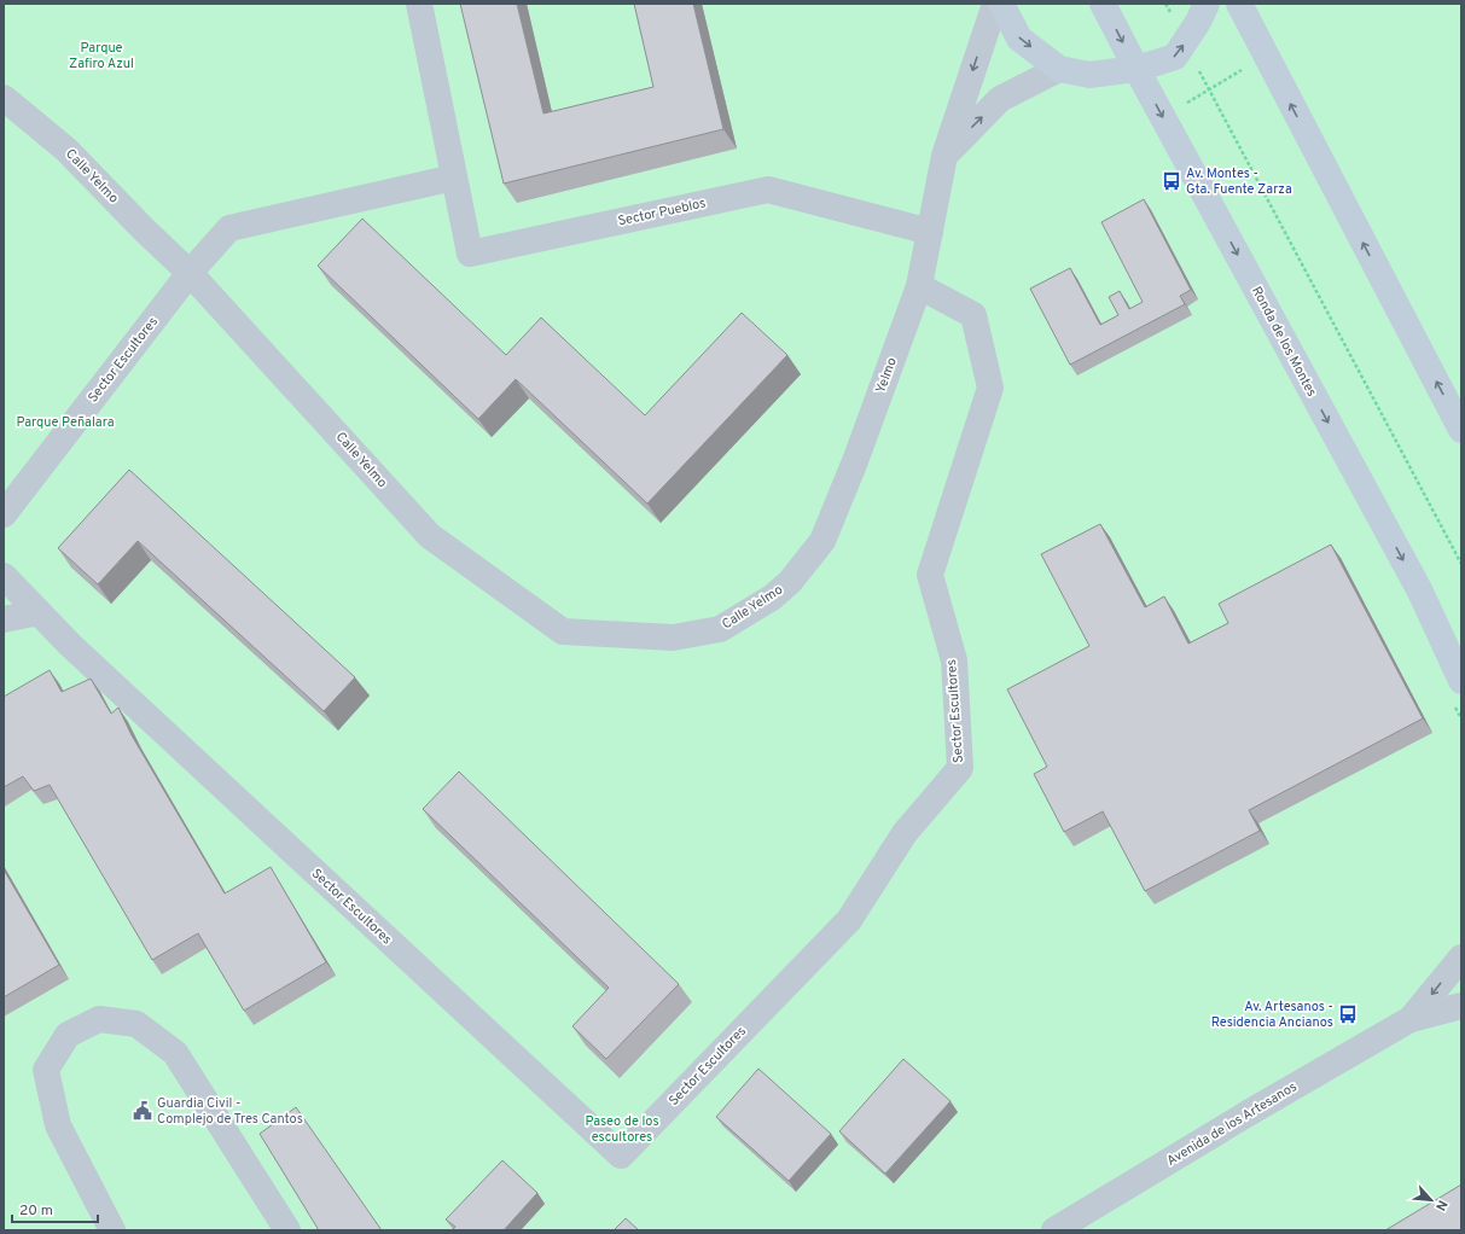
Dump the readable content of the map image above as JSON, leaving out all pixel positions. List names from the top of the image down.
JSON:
{
  "streets": {
    "street": [
      "Calle Yelmo",
      "Sector Pueblos",
      "Ronda de los Montes",
      "Sector Escultores",
      "Yelmo",
      "Avenida de los Artesanos"
    ]
  },
  "crossings": [
    ["Calle Yelmo", "Sector Escultores"],
    ["Calle Yelmo", "Yelmo"],
    ["Sector Pueblos", "Yelmo"],
    ["Sector Escultores", "Yelmo"]
  ],
  "parks": ["Parque Zafiro Azul", "Parque Peñalara", "Paseo de los escultores"],
  "places": {
    "bus stop": ["Av. Montes - Gta. Fuente Zarza", "Av. Artesanos - Residencia Ancianos"],
    "public building": ["Guardia Civil - Complejo de Tres Cantos"]
  },
  "scale_bar": "20 m",
  "north": "bottom right"
}
